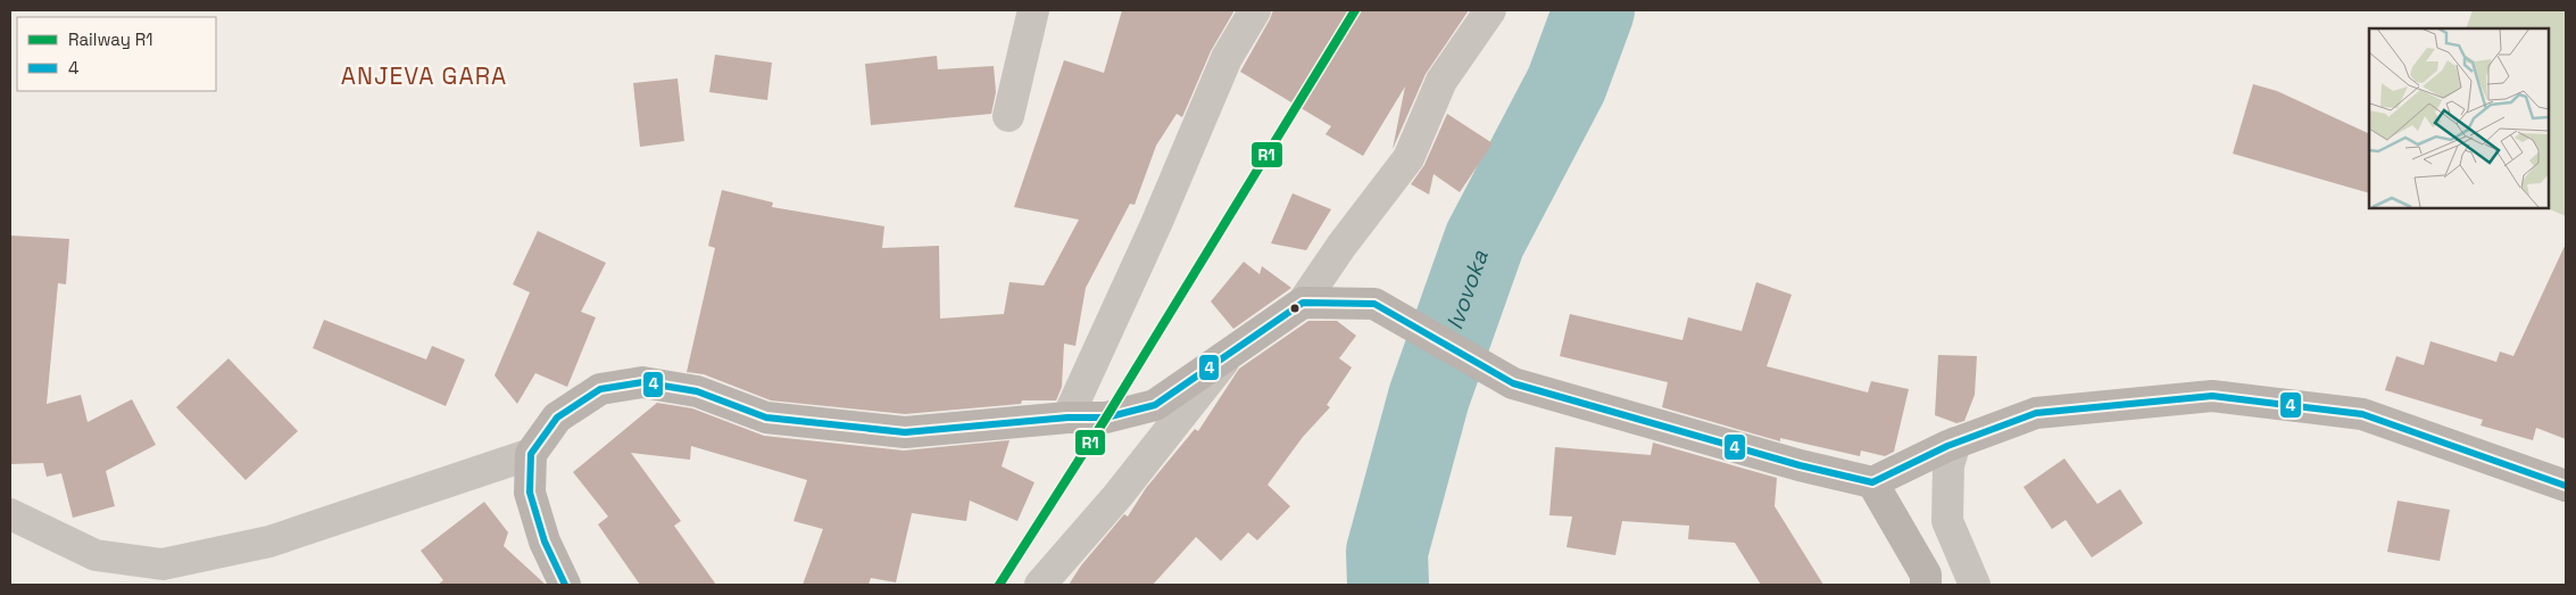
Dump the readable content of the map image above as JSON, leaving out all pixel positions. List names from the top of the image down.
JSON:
{
  "districts": ["ANJEVA GARA"],
  "water": ["Ivovoka"],
  "lines": ["rail line R1", "transit line 4"],
  "legend": ["Railway R1", "4"]
}
